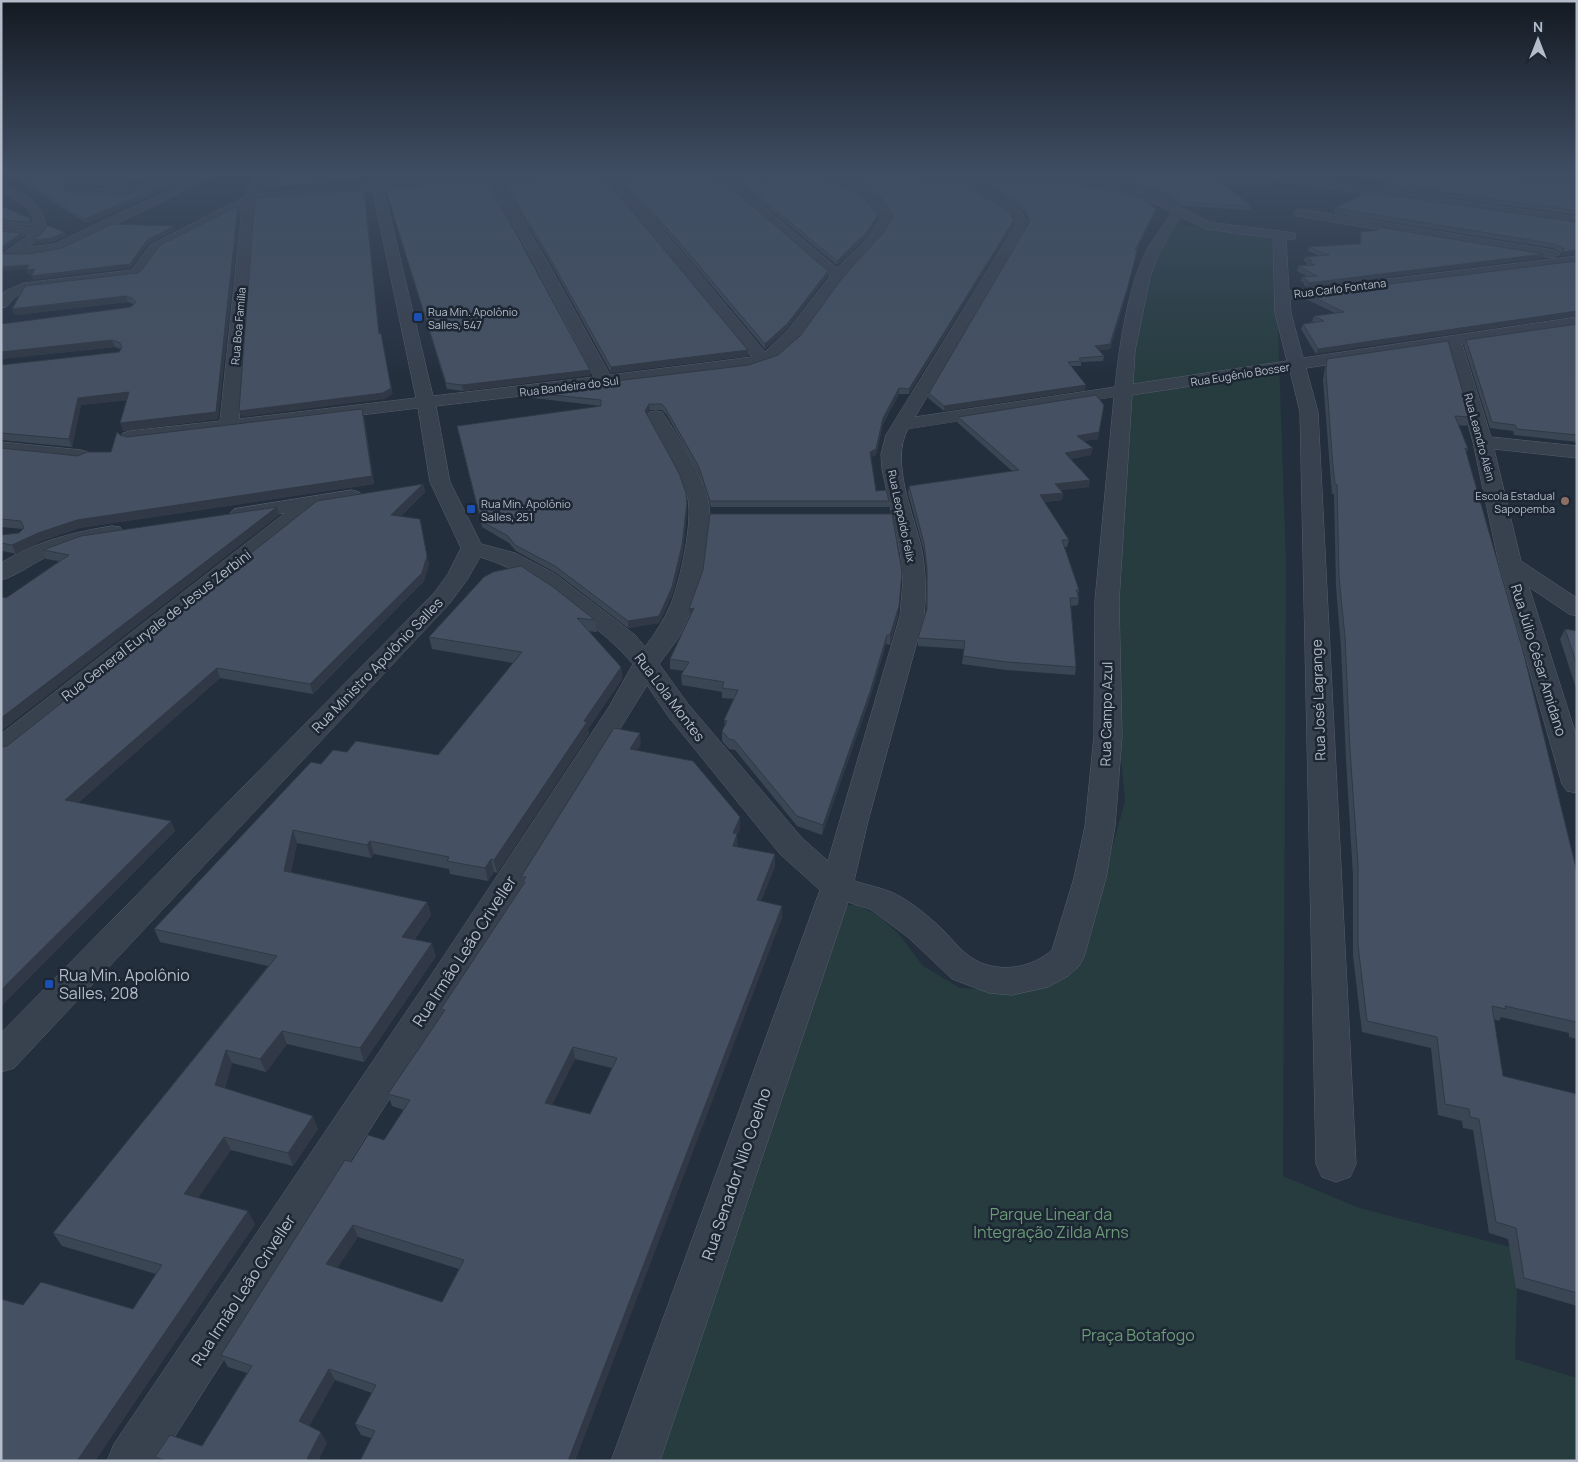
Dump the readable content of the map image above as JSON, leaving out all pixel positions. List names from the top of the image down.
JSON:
{
  "streets": {
    "street": [
      "Rua Carlo Fontana",
      "Rua Boa Família",
      "Rua Eugênio Bosser",
      "Rua Bandeira do Sul",
      "Rua Leandro Além",
      "Rua Leopoldo Felix",
      "Rua General Euryale de Jesus Zerbini",
      "Rua Júlio César Amidano",
      "Rua Ministro Apolônio Salles",
      "Rua Lola Montes",
      "Rua José Lagrange",
      "Rua Campo Azul",
      "Rua Irmão Leão Criveller",
      "Rua Senador Nilo Coelho"
    ]
  },
  "crossings": [
    ["Rua Carlo Fontana", "Rua José Lagrange"],
    ["Rua Boa Família", "Rua Bandeira do Sul"],
    ["Rua Eugênio Bosser", "Rua Leandro Além"],
    ["Rua Eugênio Bosser", "Rua Leopoldo Felix"],
    ["Rua Eugênio Bosser", "Rua José Lagrange"],
    ["Rua Eugênio Bosser", "Rua Campo Azul"],
    ["Rua Leandro Além", "Rua Júlio César Amidano"],
    ["Rua Leopoldo Felix", "Rua Lola Montes"],
    ["Rua Leopoldo Felix", "Rua Campo Azul"],
    ["Rua Leopoldo Felix", "Rua Senador Nilo Coelho"],
    ["Rua Ministro Apolônio Salles", "Rua Lola Montes"],
    ["Rua Lola Montes", "Rua Campo Azul"],
    ["Rua Lola Montes", "Rua Irmão Leão Criveller"],
    ["Rua Lola Montes", "Rua Senador Nilo Coelho"],
    ["Rua Campo Azul", "Rua Senador Nilo Coelho"]
  ],
  "parks": ["Parque Linear da Integração Zilda Arns", "Praça Botafogo"],
  "places": {
    "transit": ["Rua Min. Apolônio Salles, 547", "Rua Min. Apolônio Salles, 251", "Rua Min. Apolônio Salles, 208"],
    "other": ["Escola Estadual Sapopemba"]
  },
  "north": "top"
}
